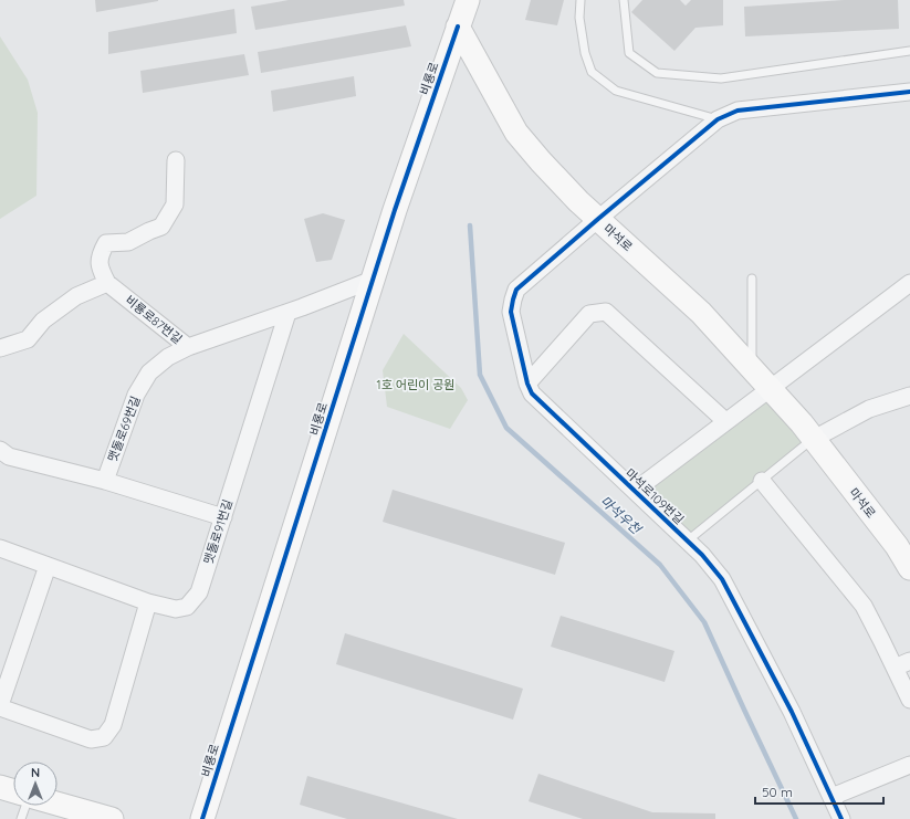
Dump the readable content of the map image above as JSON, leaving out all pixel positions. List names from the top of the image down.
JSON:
{
  "streets": {
    "street": [
      "비룡로",
      "마석로",
      "비룡로87번길",
      "맷돌로69번길",
      "마석로109번길",
      "맷돌로91번길"
    ]
  },
  "crossings": [
    ["비룡로", "마석로"],
    ["비룡로", "비룡로87번길"],
    ["마석로", "마석로109번길"],
    ["비룡로87번길", "맷돌로69번길"],
    ["비룡로87번길", "맷돌로91번길"]
  ],
  "water": ["마석우천"],
  "parks": ["1호 어린이 공원"],
  "scale_bar": "50 m",
  "north": "top"
}
